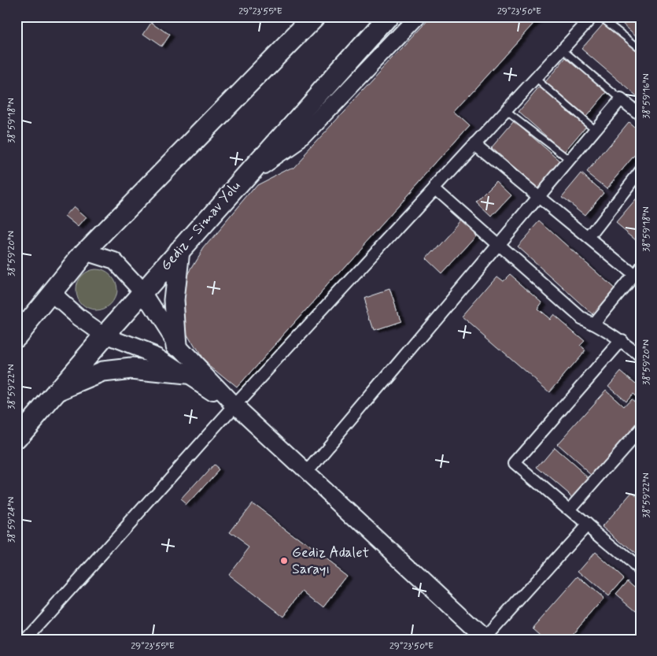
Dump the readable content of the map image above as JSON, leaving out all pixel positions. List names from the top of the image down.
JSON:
{
  "streets": {
    "highway": ["Gediz - Simav Yolu"]
  },
  "places": ["Gediz Adalet Sarayı"],
  "coordinates": [
    "29°23'55\"E",
    "29°23'50\"E",
    "38°59'16\"N",
    "38°59'18\"N",
    "38°59'20\"N",
    "38°59'22\"N",
    "38°59'24\"N"
  ]
}
